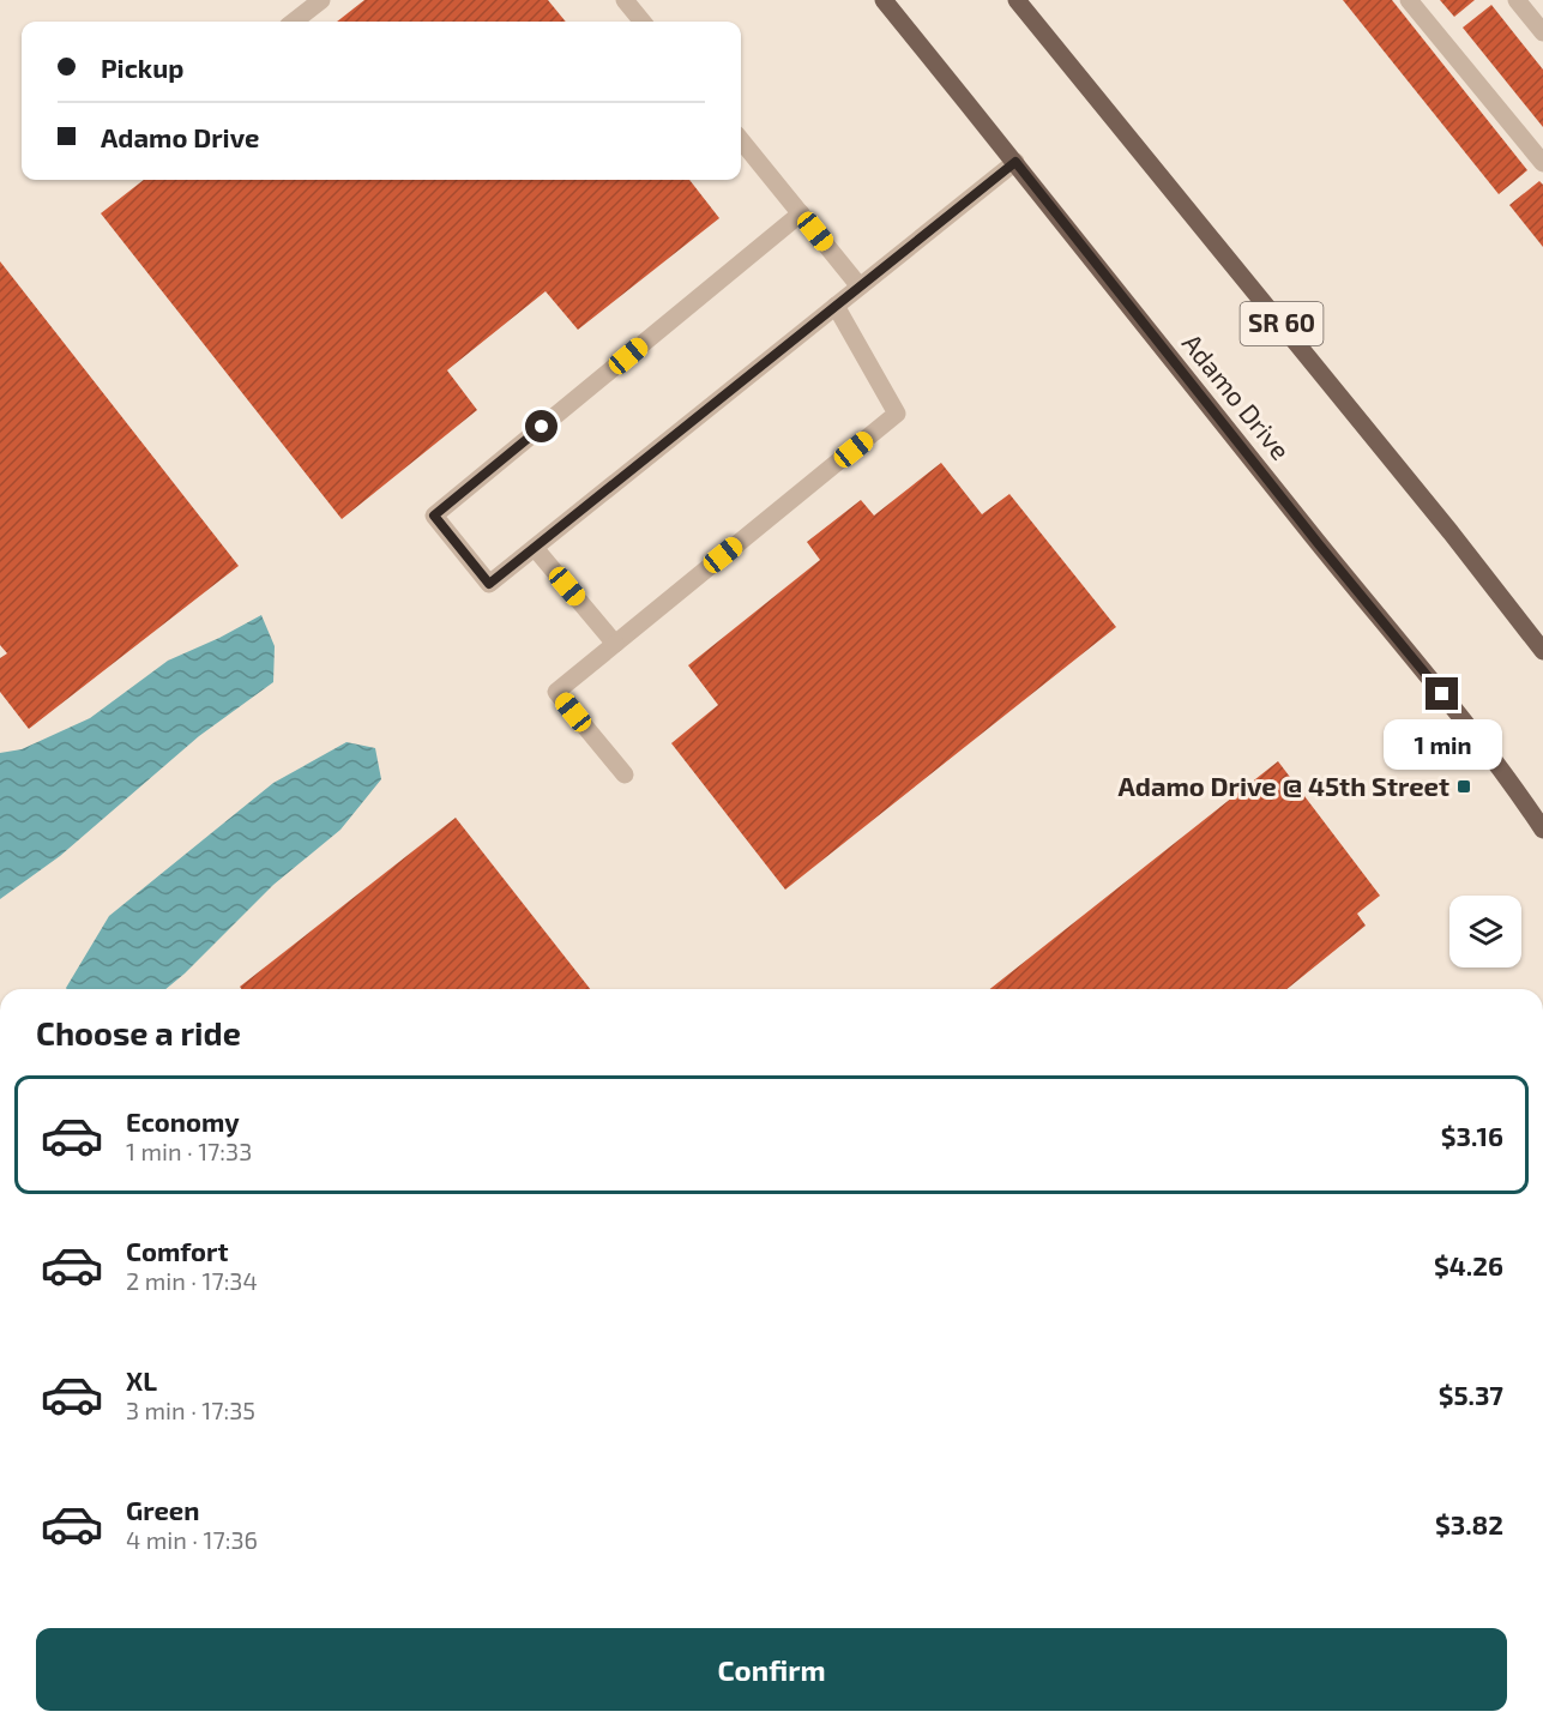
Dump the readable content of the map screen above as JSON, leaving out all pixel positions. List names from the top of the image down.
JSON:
{
  "streets": {
    "main road": ["SR 60", "Adamo Drive"]
  },
  "places": {
    "transit": ["Adamo Drive @ 45th Street"]
  },
  "page": {
    "banner": ["Pickup", "Adamo Drive"],
    "bubble": "1 min",
    "heading": "Choose a ride",
    "list": [
      {
        "name": "Economy",
        "note": "1 min · 17:33",
        "value": "$3.16"
      },
      {
        "name": "Comfort",
        "note": "2 min · 17:34",
        "value": "$4.26"
      },
      {
        "name": "XL",
        "note": "3 min · 17:35",
        "value": "$5.37"
      },
      {
        "name": "Green",
        "note": "4 min · 17:36",
        "value": "$3.82"
      }
    ],
    "buttons": "Confirm"
  }
}
